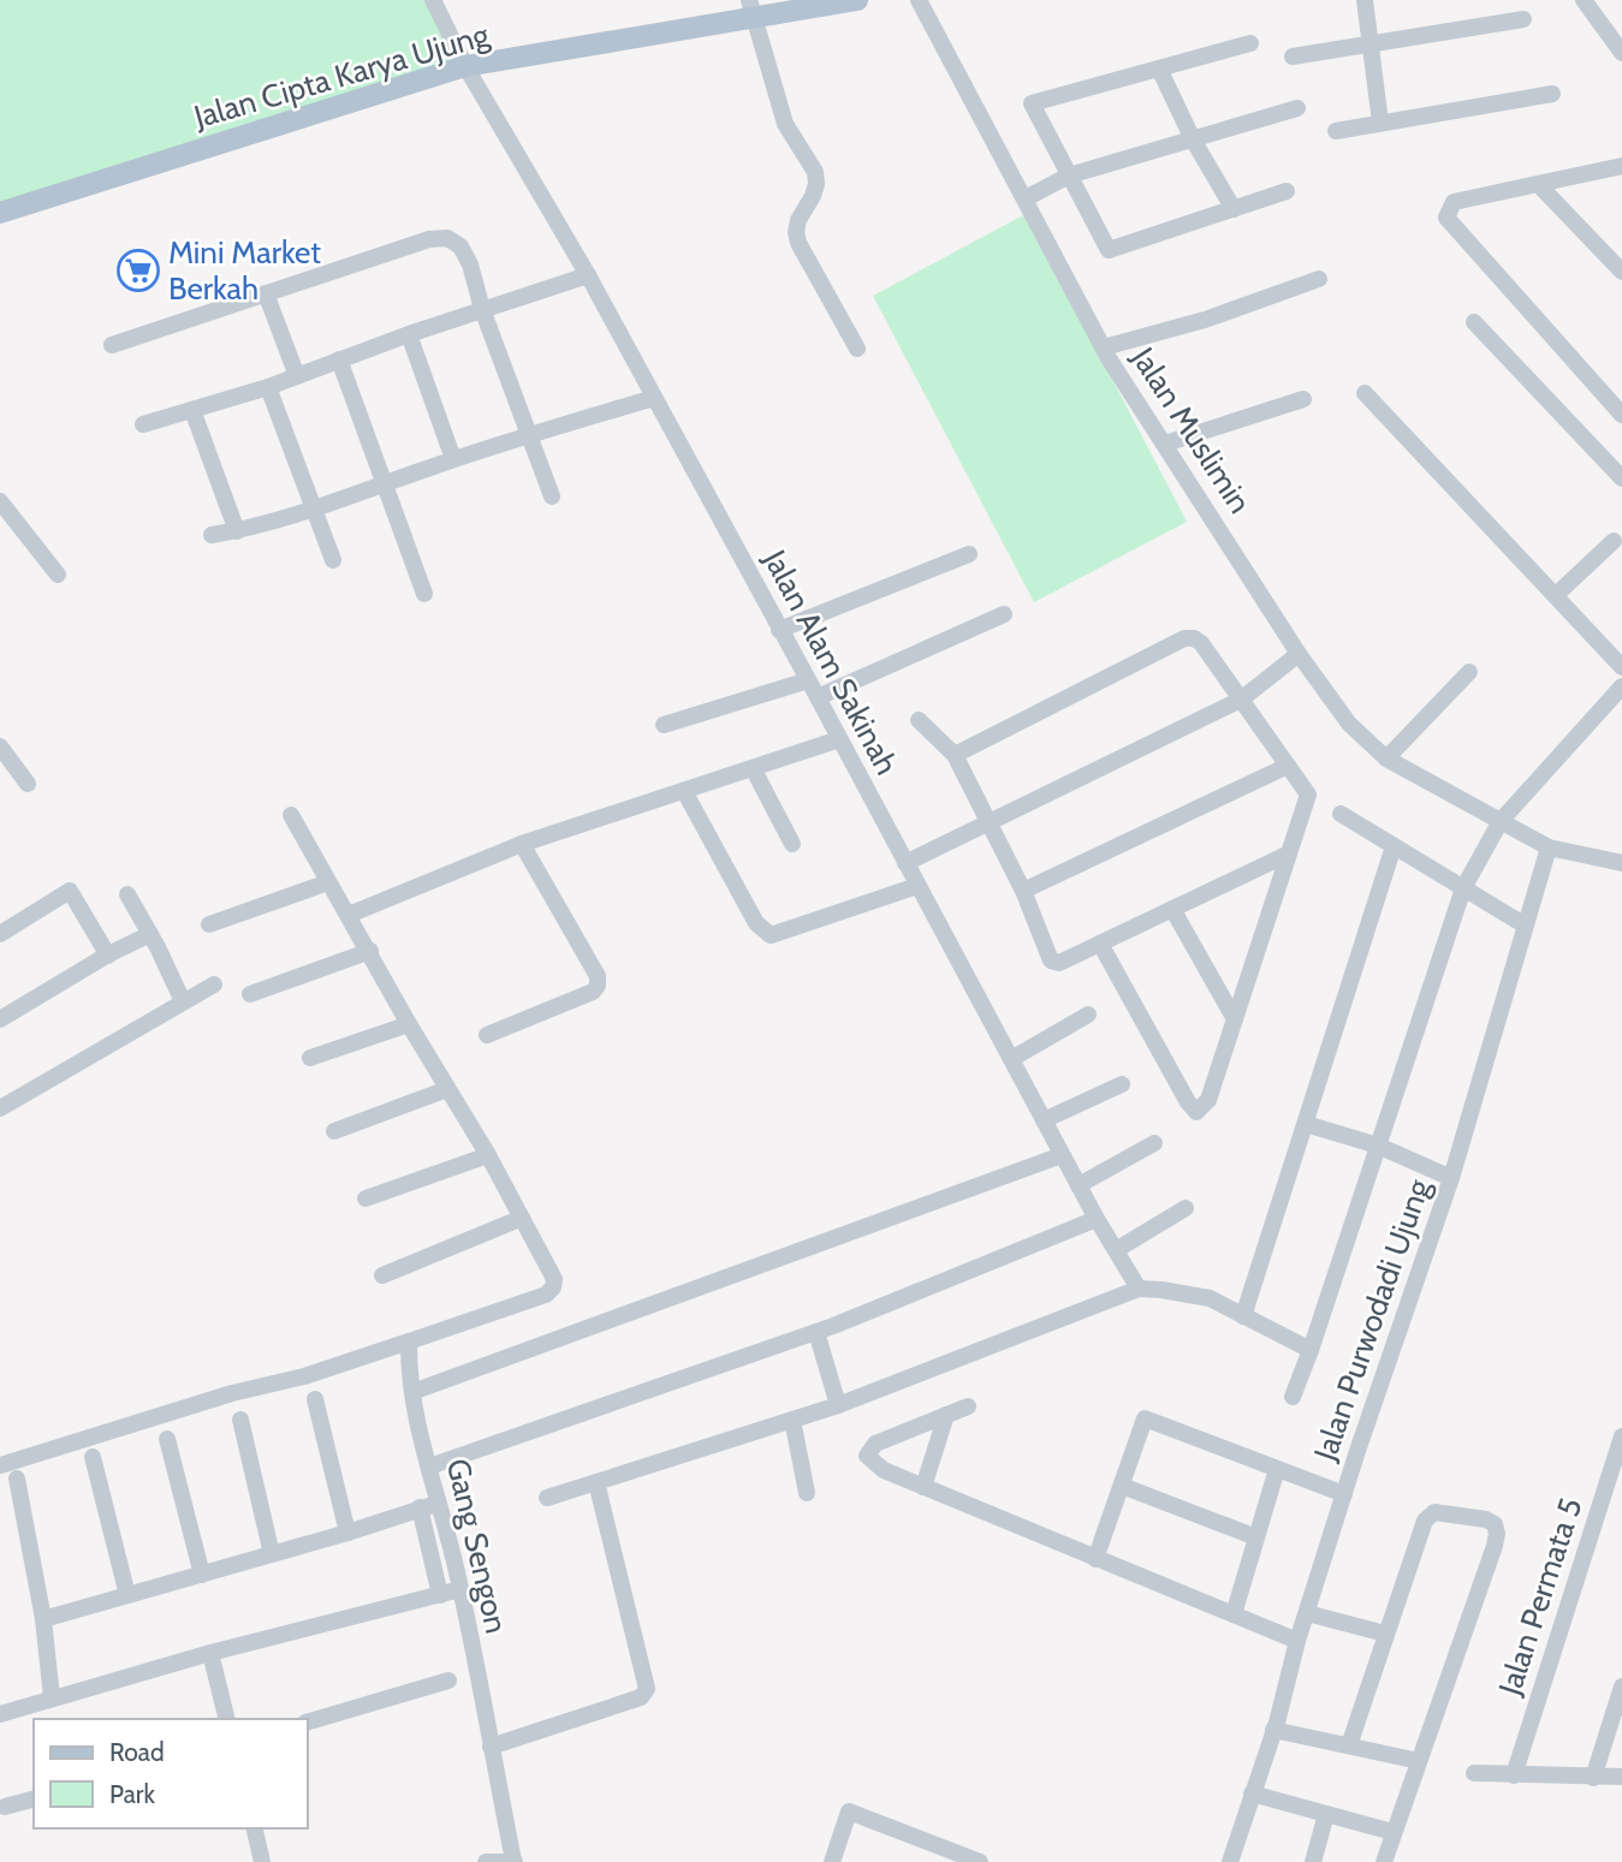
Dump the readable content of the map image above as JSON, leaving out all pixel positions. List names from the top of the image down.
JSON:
{
  "streets": {
    "main road": ["Jalan Cipta Karya Ujung"],
    "street": [
      "Jalan Muslimin",
      "Jalan Alam Sakinah",
      "Jalan Purwodadi Ujung",
      "Gang Sengon",
      "Jalan Permata 5"
    ]
  },
  "crossings": [
    ["Jalan Cipta Karya Ujung", "Jalan Alam Sakinah"]
  ],
  "places": {
    "supermarket": ["Mini Market Berkah"]
  },
  "legend": ["Road", "Park"]
}
